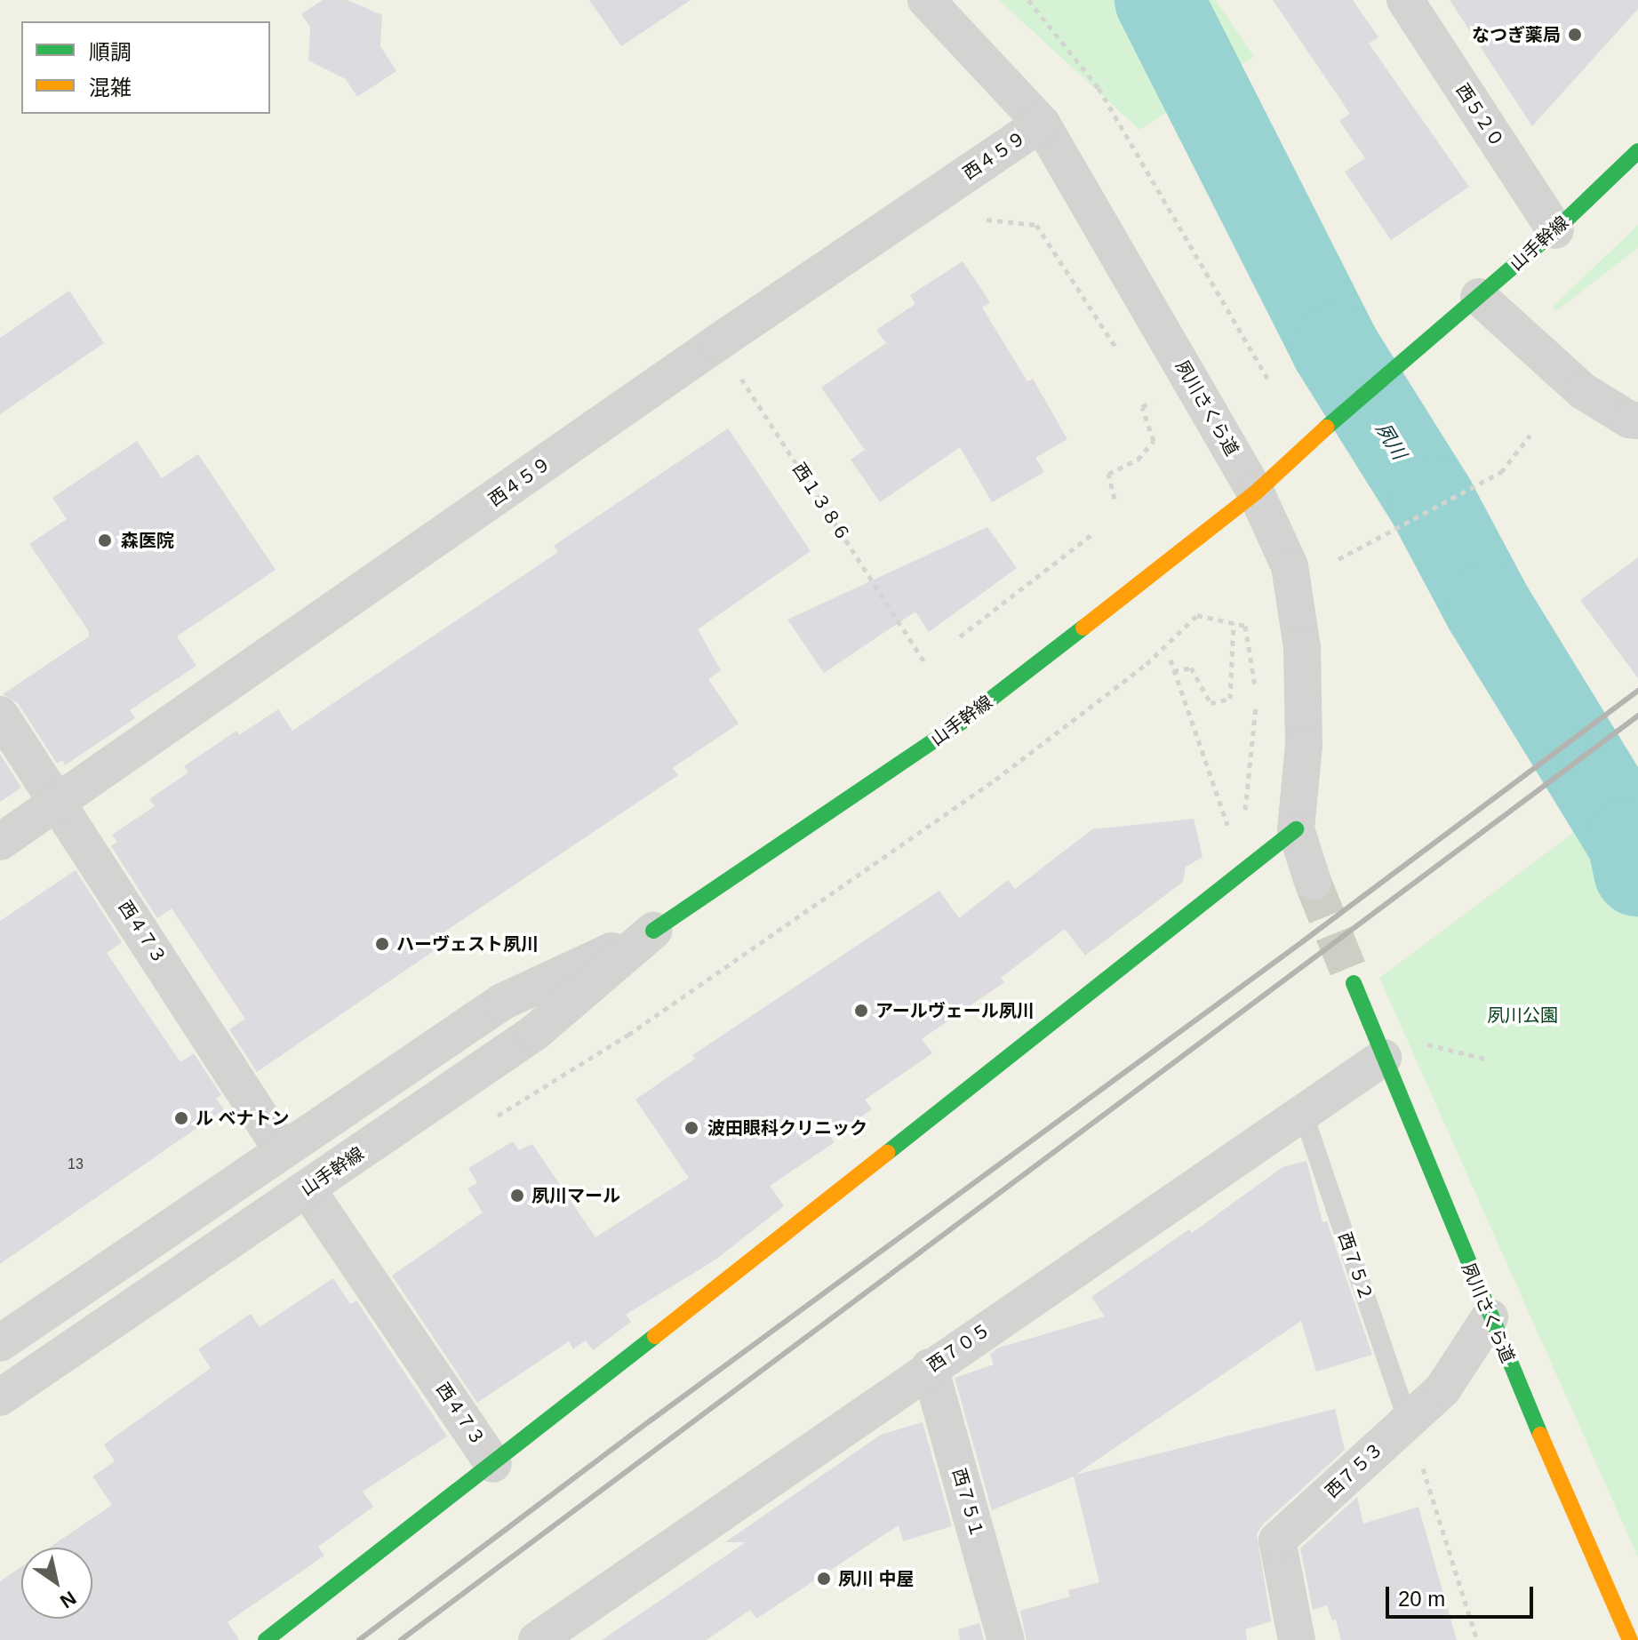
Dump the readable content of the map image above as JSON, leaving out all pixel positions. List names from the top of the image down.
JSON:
{
  "streets": {
    "street": [
      "西５２０",
      "西４５９",
      "山手幹線",
      "夙川さくら道",
      "西４７３",
      "西７０５",
      "西７５３",
      "西７５１"
    ],
    "lane": ["西７５２"],
    "path": ["西１３８６"]
  },
  "crossings": [
    ["西５２０", "山手幹線"],
    ["西４５９", "夙川さくら道"],
    ["西４５９", "西１３８６"],
    ["西４５９", "西４７３"],
    ["山手幹線", "夙川さくら道"],
    ["山手幹線", "西４７３"],
    ["夙川さくら道", "西７０５"],
    ["夙川さくら道", "西７５３"],
    ["西７５２", "西７０５"],
    ["西７５２", "西７５３"],
    ["西７０５", "西７５１"]
  ],
  "water": ["夙川"],
  "parks": ["夙川公園"],
  "places": [
    "なつぎ薬局",
    "森医院",
    "ハーヴェスト夙川",
    "アールヴェール夙川",
    "ル ベナトン",
    "波田眼科クリニック",
    "夙川マール",
    "夙川 中屋"
  ],
  "house_numbers": ["13"],
  "legend": ["順調", "混雑"],
  "scale_bar": "20 m",
  "north": "bottom right"
}
